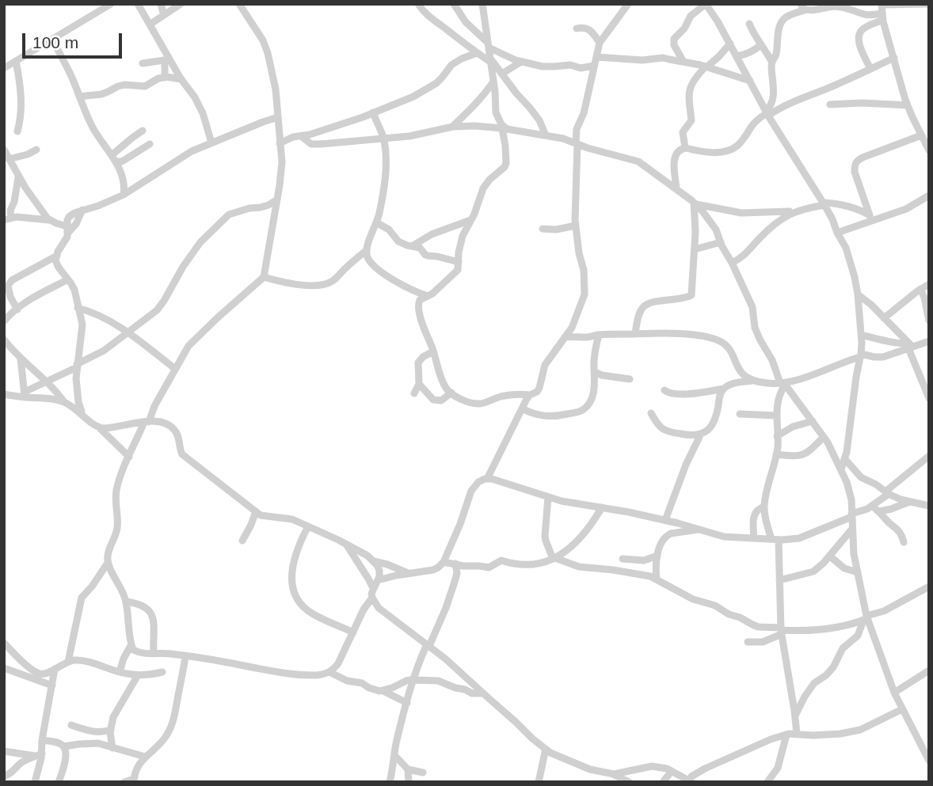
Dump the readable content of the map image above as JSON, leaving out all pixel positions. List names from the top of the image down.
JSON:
{
  "scale_bar": "100 m"
}
